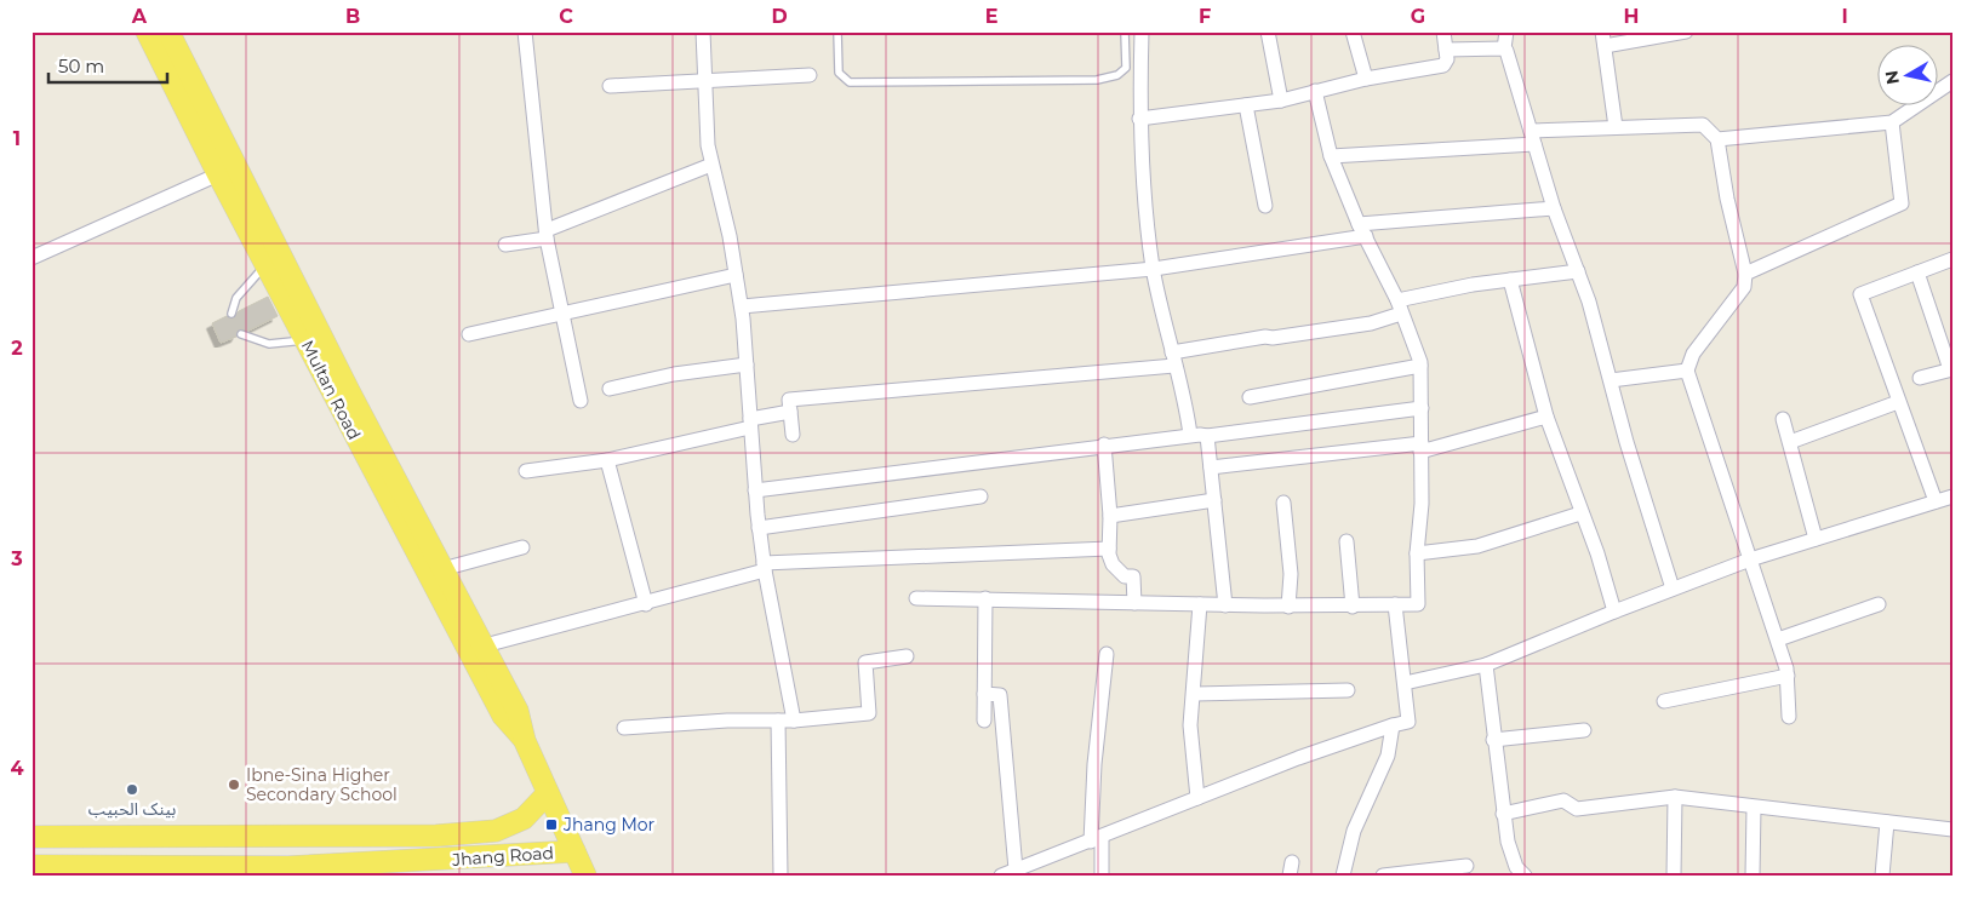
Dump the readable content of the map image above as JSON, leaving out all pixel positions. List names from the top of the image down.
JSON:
{
  "streets": {
    "main road": ["Multan Road", "Jhang Road"]
  },
  "crossings": [
    ["Multan Road", "Jhang Road"]
  ],
  "places": {
    "other": ["Ibne-Sina Higher Secondary School", "بينک الحبيب"],
    "transit": ["Jhang Mor"]
  },
  "scale_bar": "50 m",
  "north": "left",
  "grid": {
    "columns": [
      "A",
      "B",
      "C",
      "D",
      "E",
      "F",
      "G",
      "H",
      "I"
    ],
    "rows": [
      "1",
      "2",
      "3",
      "4"
    ]
  }
}
